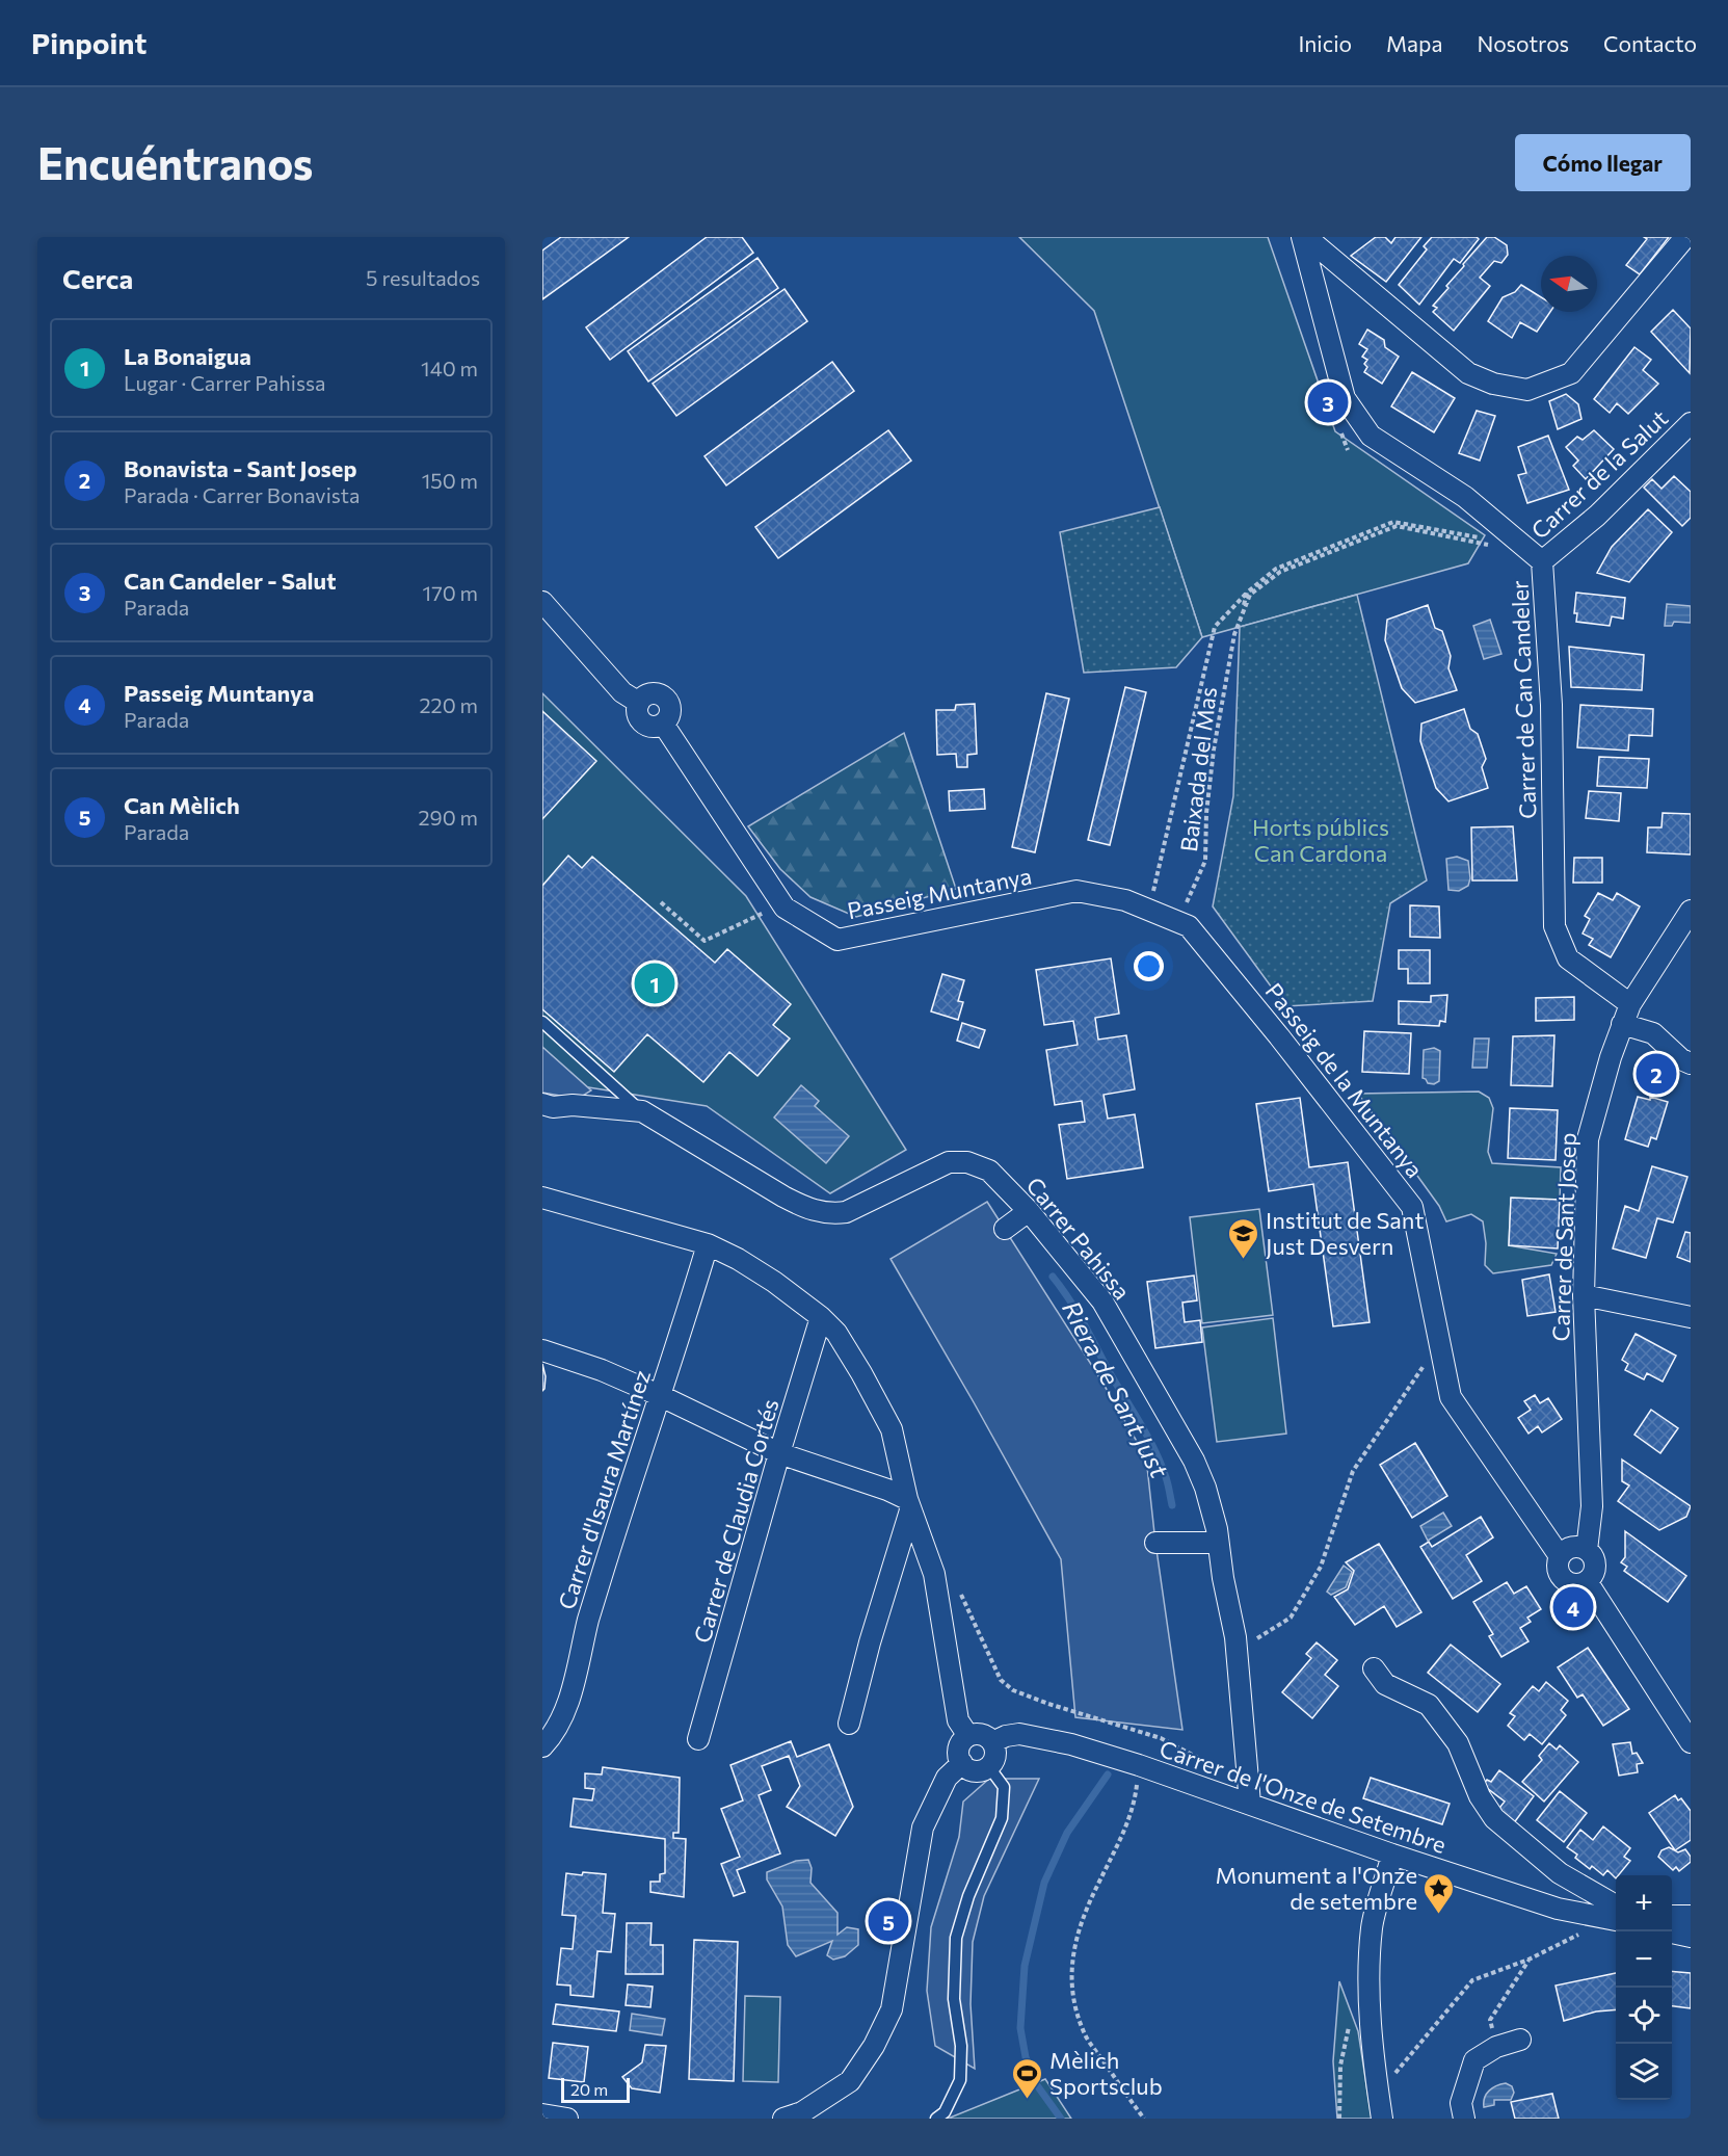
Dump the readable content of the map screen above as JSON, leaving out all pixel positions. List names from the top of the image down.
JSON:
{
  "streets": {
    "street": [
      "Carrer de la Salut",
      "Carrer de Can Candeler",
      "Passeig Muntanya",
      "Passeig de la Muntanya",
      "Carrer de Sant Josep",
      "Carrer Pahissa",
      "Carrer d'Isaura Martínez",
      "Carrer de Claudia Cortés",
      "Carrer de l'Onze de Setembre"
    ],
    "path": ["Baixada del Mas"]
  },
  "crossings": [
    ["Carrer de la Salut", "Carrer de Can Candeler"],
    ["Carrer de Can Candeler", "Carrer de Sant Josep"],
    ["Baixada del Mas", "Passeig Muntanya"],
    ["Baixada del Mas", "Passeig de la Muntanya"],
    ["Passeig Muntanya", "Passeig de la Muntanya"],
    ["Passeig de la Muntanya", "Carrer de Sant Josep"],
    ["Carrer Pahissa", "Carrer de l'Onze de Setembre"]
  ],
  "water": ["Riera de Sant Just"],
  "parks": ["Horts públics Can Cardona"],
  "places": {
    "school or university": ["Institut de Sant Just Desvern"],
    "place": ["Monument a l'Onze de setembre"],
    "sports": ["Mèlich Sportsclub"]
  },
  "scale_bar": "20 m",
  "north": "left",
  "page": {
    "header": "Pinpoint",
    "nav": [
      "Inicio",
      "Mapa",
      "Nosotros",
      "Contacto"
    ],
    "buttons": "Cómo llegar",
    "title": "Encuéntranos",
    "heading": ["Cerca", "5 resultados"],
    "list": [
      {
        "mark": "1",
        "name": "La Bonaigua",
        "note": "Lugar · Carrer Pahissa",
        "value": "140 m"
      },
      {
        "mark": "2",
        "name": "Bonavista - Sant Josep",
        "note": "Parada · Carrer Bonavista",
        "value": "150 m"
      },
      {
        "mark": "3",
        "name": "Can Candeler - Salut",
        "note": "Parada",
        "value": "170 m"
      },
      {
        "mark": "4",
        "name": "Passeig Muntanya",
        "note": "Parada",
        "value": "220 m"
      },
      {
        "mark": "5",
        "name": "Can Mèlich",
        "note": "Parada",
        "value": "290 m"
      }
    ],
    "pins": [
      "3",
      "1",
      "2",
      "4",
      "5"
    ],
    "map_buttons": ["+", "−"],
    "scale": "20 m"
  }
}
